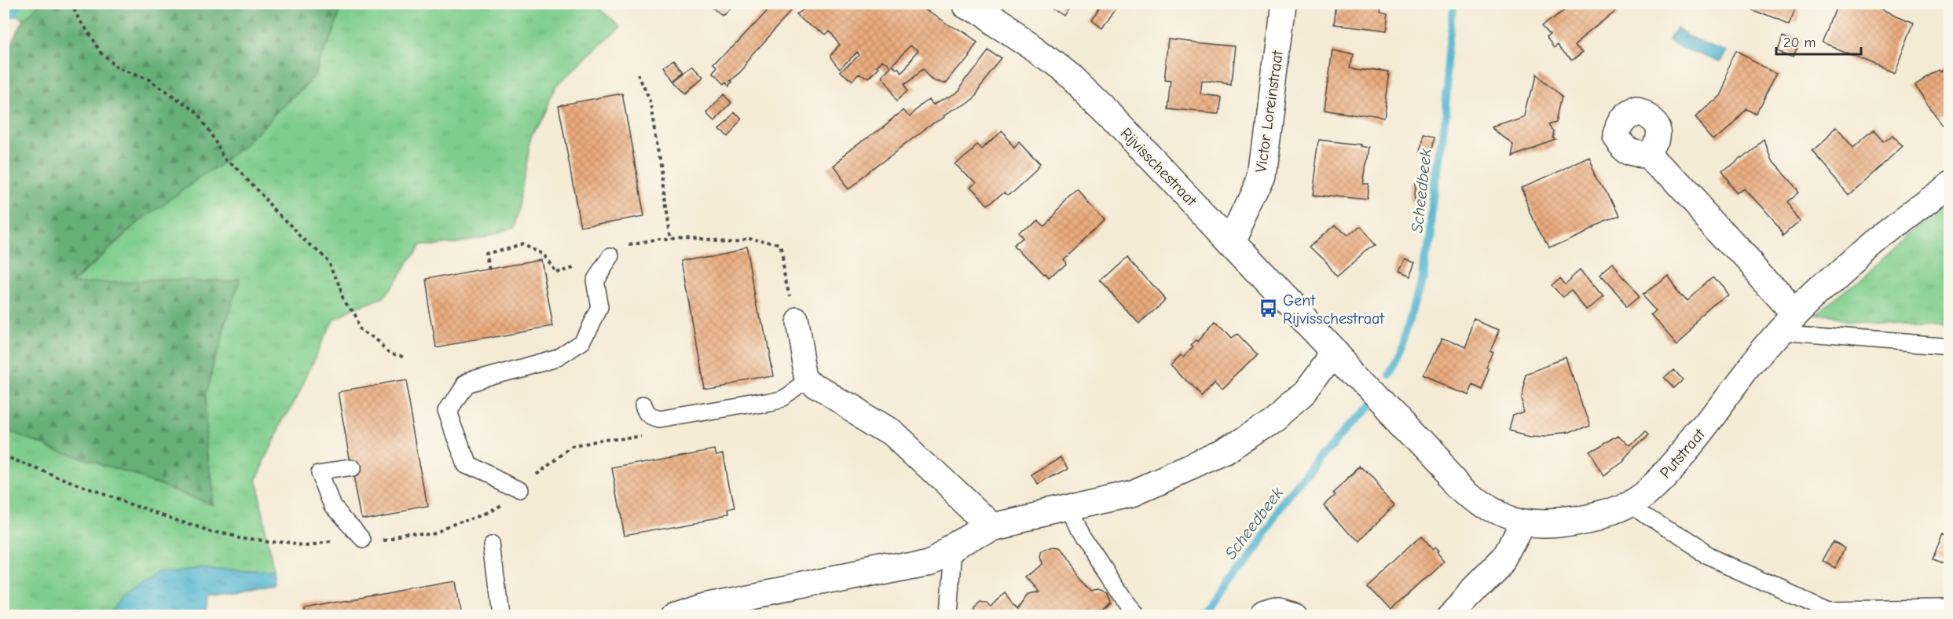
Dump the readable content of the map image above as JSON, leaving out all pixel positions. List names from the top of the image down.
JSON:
{
  "streets": {
    "street": ["Victor Loreinstraat", "Rijvisschestraat", "Putstraat"]
  },
  "crossings": [
    ["Victor Loreinstraat", "Rijvisschestraat"],
    ["Rijvisschestraat", "Putstraat"]
  ],
  "water": ["Scheedbeek"],
  "places": {
    "bus stop": ["Gent Rijvisschestraat"]
  },
  "scale_bar": "20 m"
}
